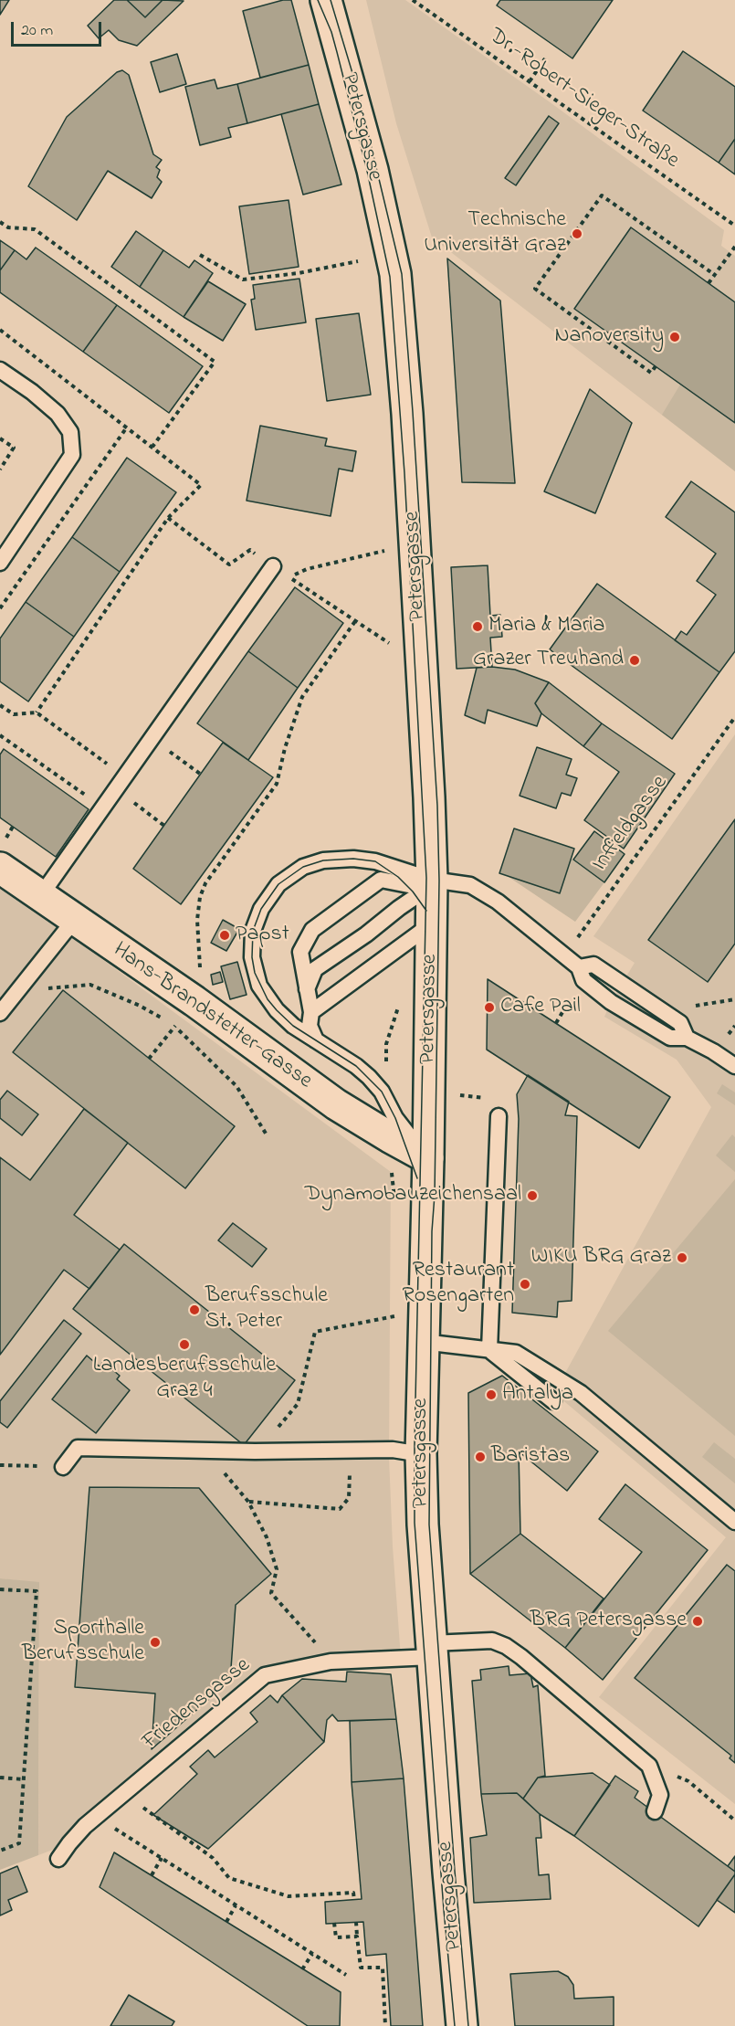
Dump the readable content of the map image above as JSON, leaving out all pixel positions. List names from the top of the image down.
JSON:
{
  "streets": {
    "main road": ["Petersgasse", "Hans-Brandstetter-Gasse"],
    "lane": ["Friedensgasse"],
    "path": ["Dr.-Robert-Sieger-Straße", "Inffeldgasse"]
  },
  "crossings": [
    ["Petersgasse", "Hans-Brandstetter-Gasse"],
    ["Petersgasse", "Friedensgasse"]
  ],
  "places": [
    "Technische Universität Graz",
    "Nanoversity",
    "Maria & Maria",
    "Grazer Treuhand",
    "Papst",
    "Cafe Pail",
    "Dynamobauzeichensaal",
    "WIKU BRG Graz",
    "Restaurant Rosengarten",
    "Berufsschule St. Peter",
    "Landesberufsschule Graz 4",
    "Antalya",
    "Baristas",
    "BRG Petersgasse",
    "Sporthalle Berufsschule"
  ],
  "scale_bar": "20 m"
}
